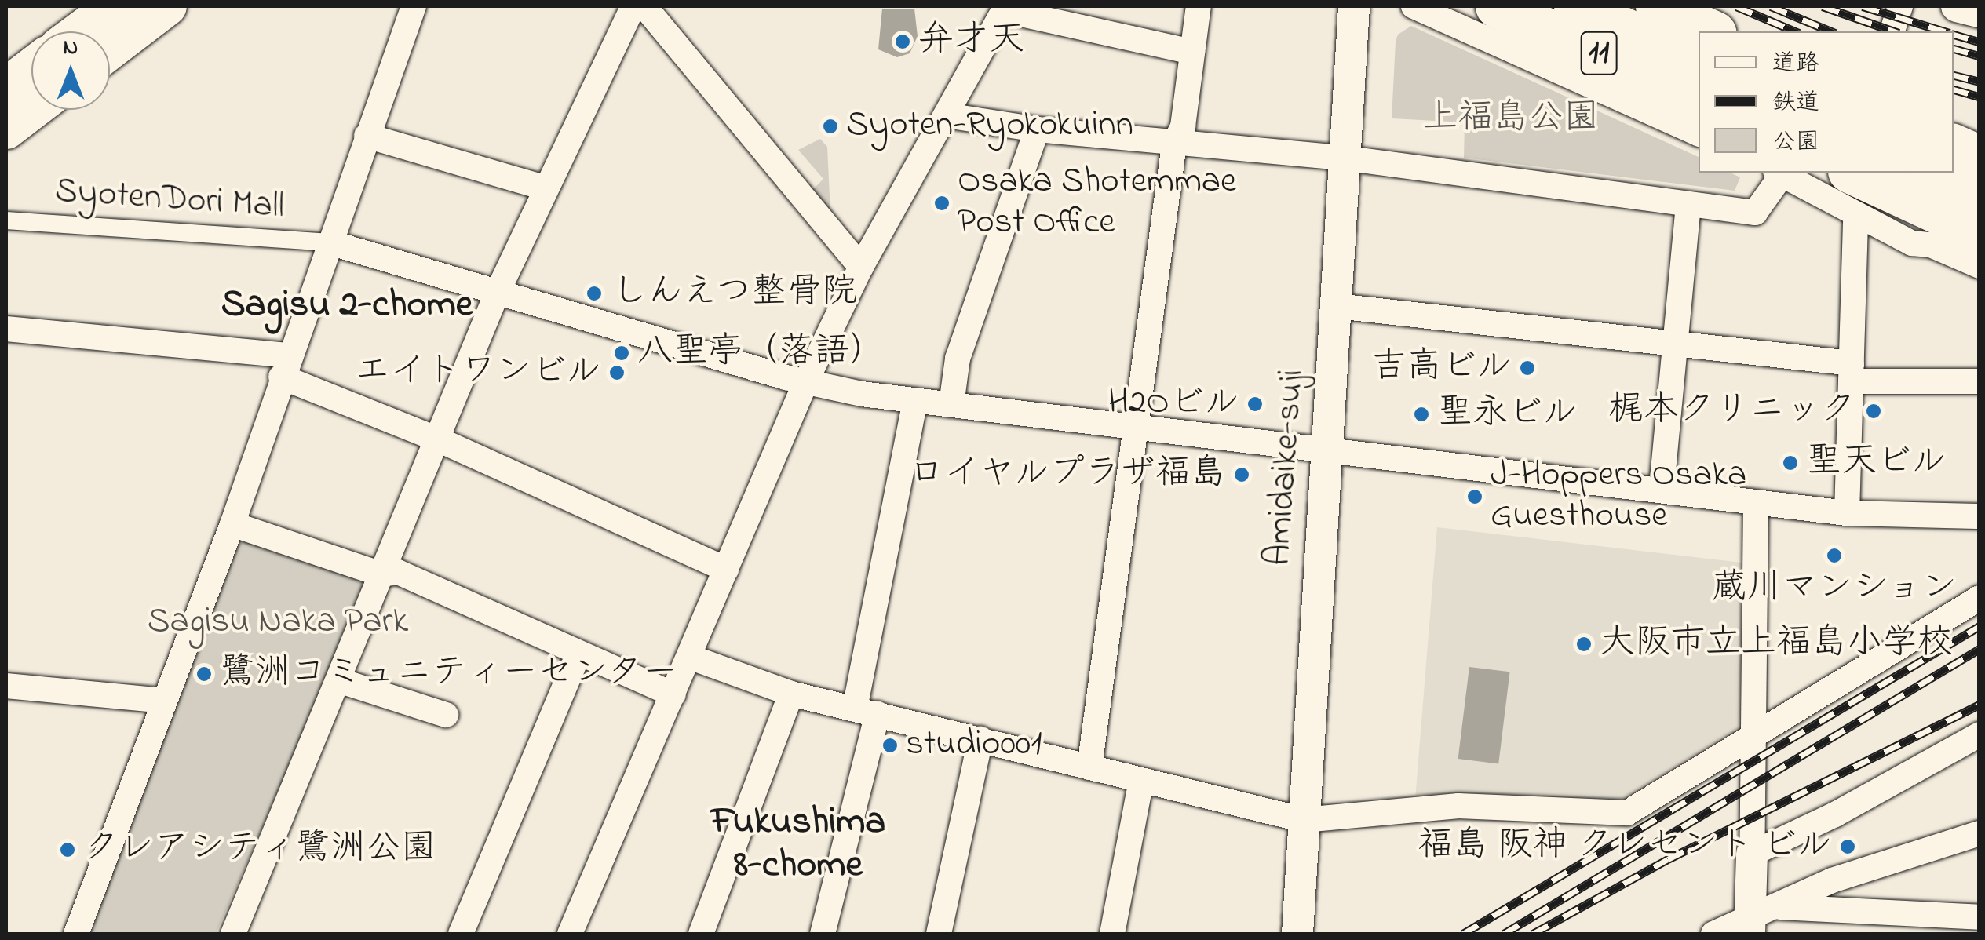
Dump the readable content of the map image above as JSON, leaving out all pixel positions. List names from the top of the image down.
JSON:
{
  "streets": {
    "highway": ["11"],
    "street": ["SyotenDori Mall", "Amidaike-suji"]
  },
  "districts": ["Sagisu 2-chome", "Fukushima 8-chome"],
  "parks": ["上福島公園", "Sagisu Naka Park"],
  "places": [
    "弁才天",
    "Syoten-Ryokokuinn",
    "Osaka Shotemmae Post Office",
    "しんえつ整骨院",
    "八聖亭（落語）",
    "吉高ビル",
    "エイトワンビル",
    "H2Oビル",
    "梶本クリニック",
    "聖永ビル",
    "聖天ビル",
    "ロイヤルプラザ福島",
    "J-Hoppers Osaka Guesthouse",
    "蔵川マンション",
    "大阪市立上福島小学校",
    "鷺洲コミュニティーセンター",
    "studio001",
    "福島 阪神 クレセント ビル",
    "クレアシティ鷺洲公園"
  ],
  "legend": ["道路", "鉄道", "公園"],
  "north": "top"
}
